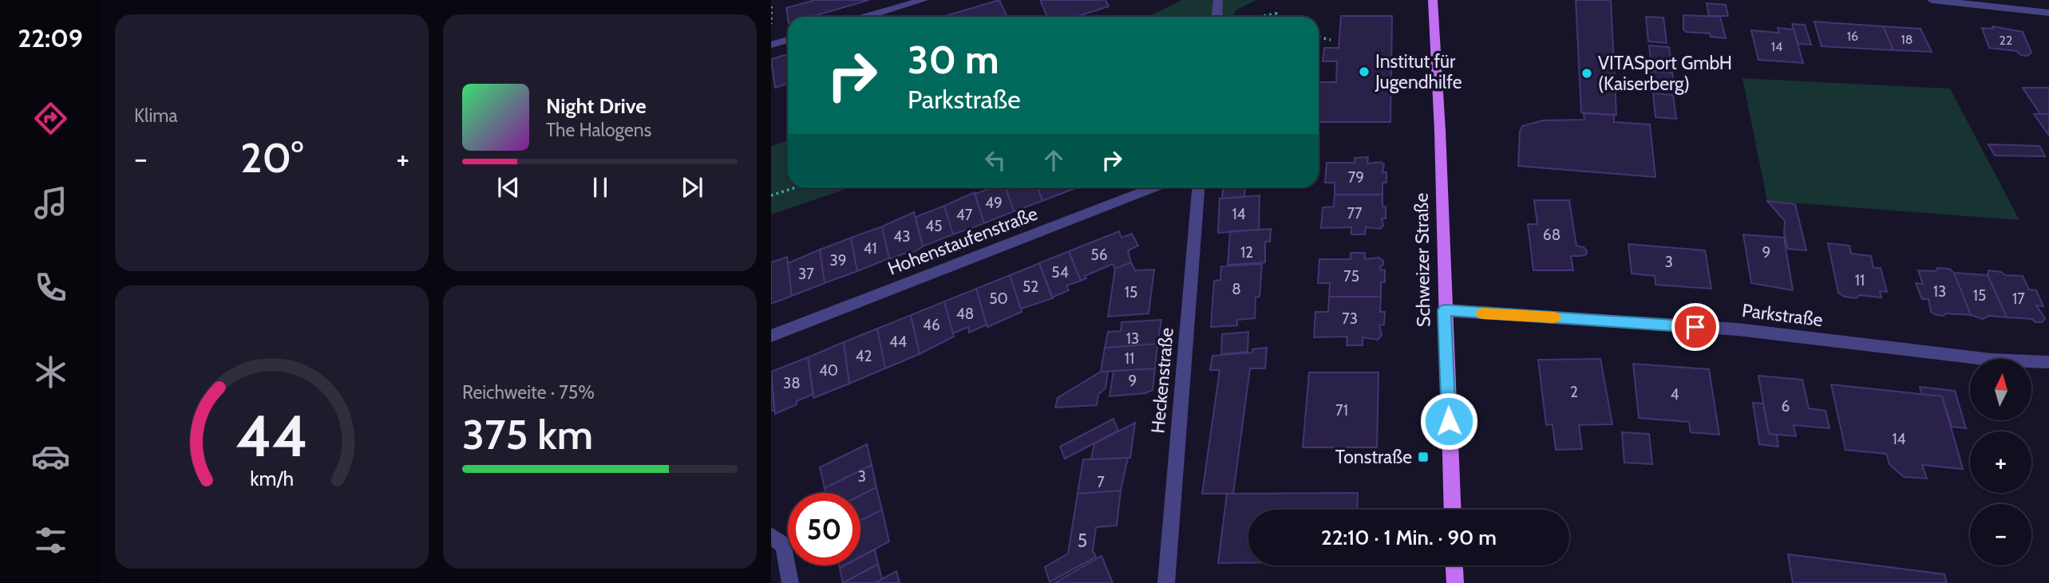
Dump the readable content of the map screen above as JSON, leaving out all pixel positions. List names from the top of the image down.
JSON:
{
  "streets": {
    "main road": ["Schweizer Straße"],
    "street": ["Hohenstaufenstraße", "Parkstraße", "Heckenstraße"]
  },
  "crossings": [
    ["Schweizer Straße", "Parkstraße"]
  ],
  "places": {
    "other": ["Institut für Jugendhilfe", "VITASport GmbH (Kaiserberg)"],
    "transit": ["Tonstraße"]
  },
  "house_numbers": [
    "16",
    "18",
    "22",
    "14",
    "79",
    "49",
    "77",
    "14",
    "47",
    "45",
    "68",
    "43",
    "41",
    "12",
    "9",
    "56",
    "39",
    "3",
    "54",
    "37",
    "75",
    "11",
    "52",
    "8",
    "13",
    "15",
    "15",
    "50",
    "17",
    "48",
    "73",
    "46",
    "13",
    "44",
    "42",
    "11",
    "40",
    "9",
    "38",
    "2",
    "4",
    "6",
    "71",
    "14",
    "3",
    "7",
    "5"
  ],
  "north": "top",
  "page": {
    "tabs": "22:09",
    "tile": [
      "Klima",
      ["Reichweite · 75%", "375 km"]
    ],
    "turn": ["30 m", "Parkstraße"],
    "song": ["Night Drive", "The Halogens"],
    "heat": ["−", "20°", "+"],
    "map_buttons": ["+", "−"],
    "limit": "50",
    "trip": "22:10 · 1 Min. · 90 m",
    "gauge": ["44", "km/h"]
  }
}
